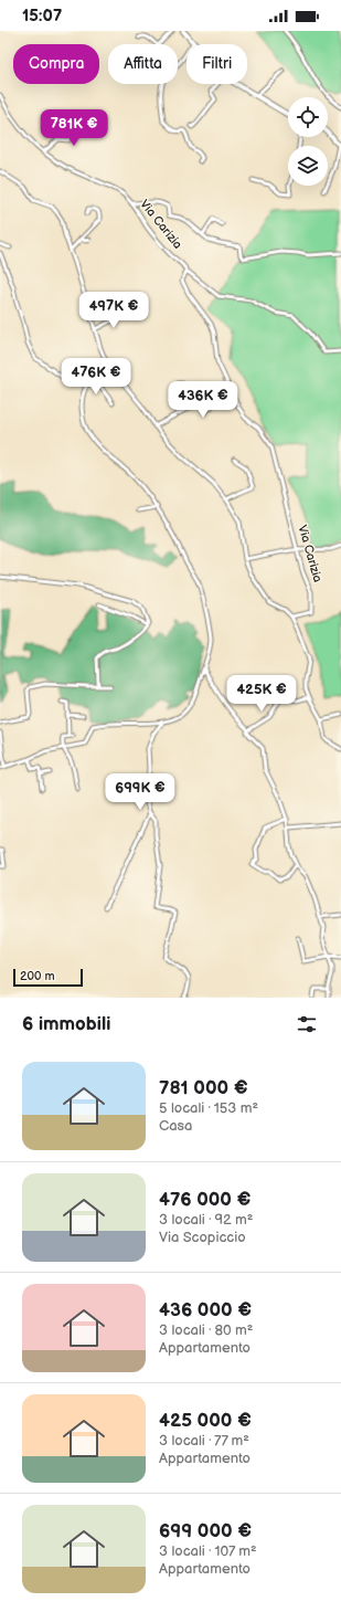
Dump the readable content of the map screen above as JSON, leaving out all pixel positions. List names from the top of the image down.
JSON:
{
  "streets": {
    "street": ["Via Carizia"]
  },
  "scale_bar": "200 m",
  "page": {
    "status": "15:07",
    "chip": ["Compra", "Affitta", "Filtri"],
    "price": [
      "781K €",
      "497K €",
      "476K €",
      "436K €",
      "425K €",
      "699K €"
    ],
    "scale": "200 m",
    "heading": "6 immobili",
    "list": [
      {
        "name": "781 000 €",
        "note": "5 locali · 153 m² · Casa"
      },
      {
        "name": "476 000 €",
        "note": "3 locali · 92 m² · Via Scopiccio"
      },
      {
        "name": "436 000 €",
        "note": "3 locali · 80 m² · Appartamento"
      },
      {
        "name": "425 000 €",
        "note": "3 locali · 77 m² · Appartamento"
      },
      {
        "name": "699 000 €",
        "note": "3 locali · 107 m² · Appartamento"
      }
    ]
  }
}
